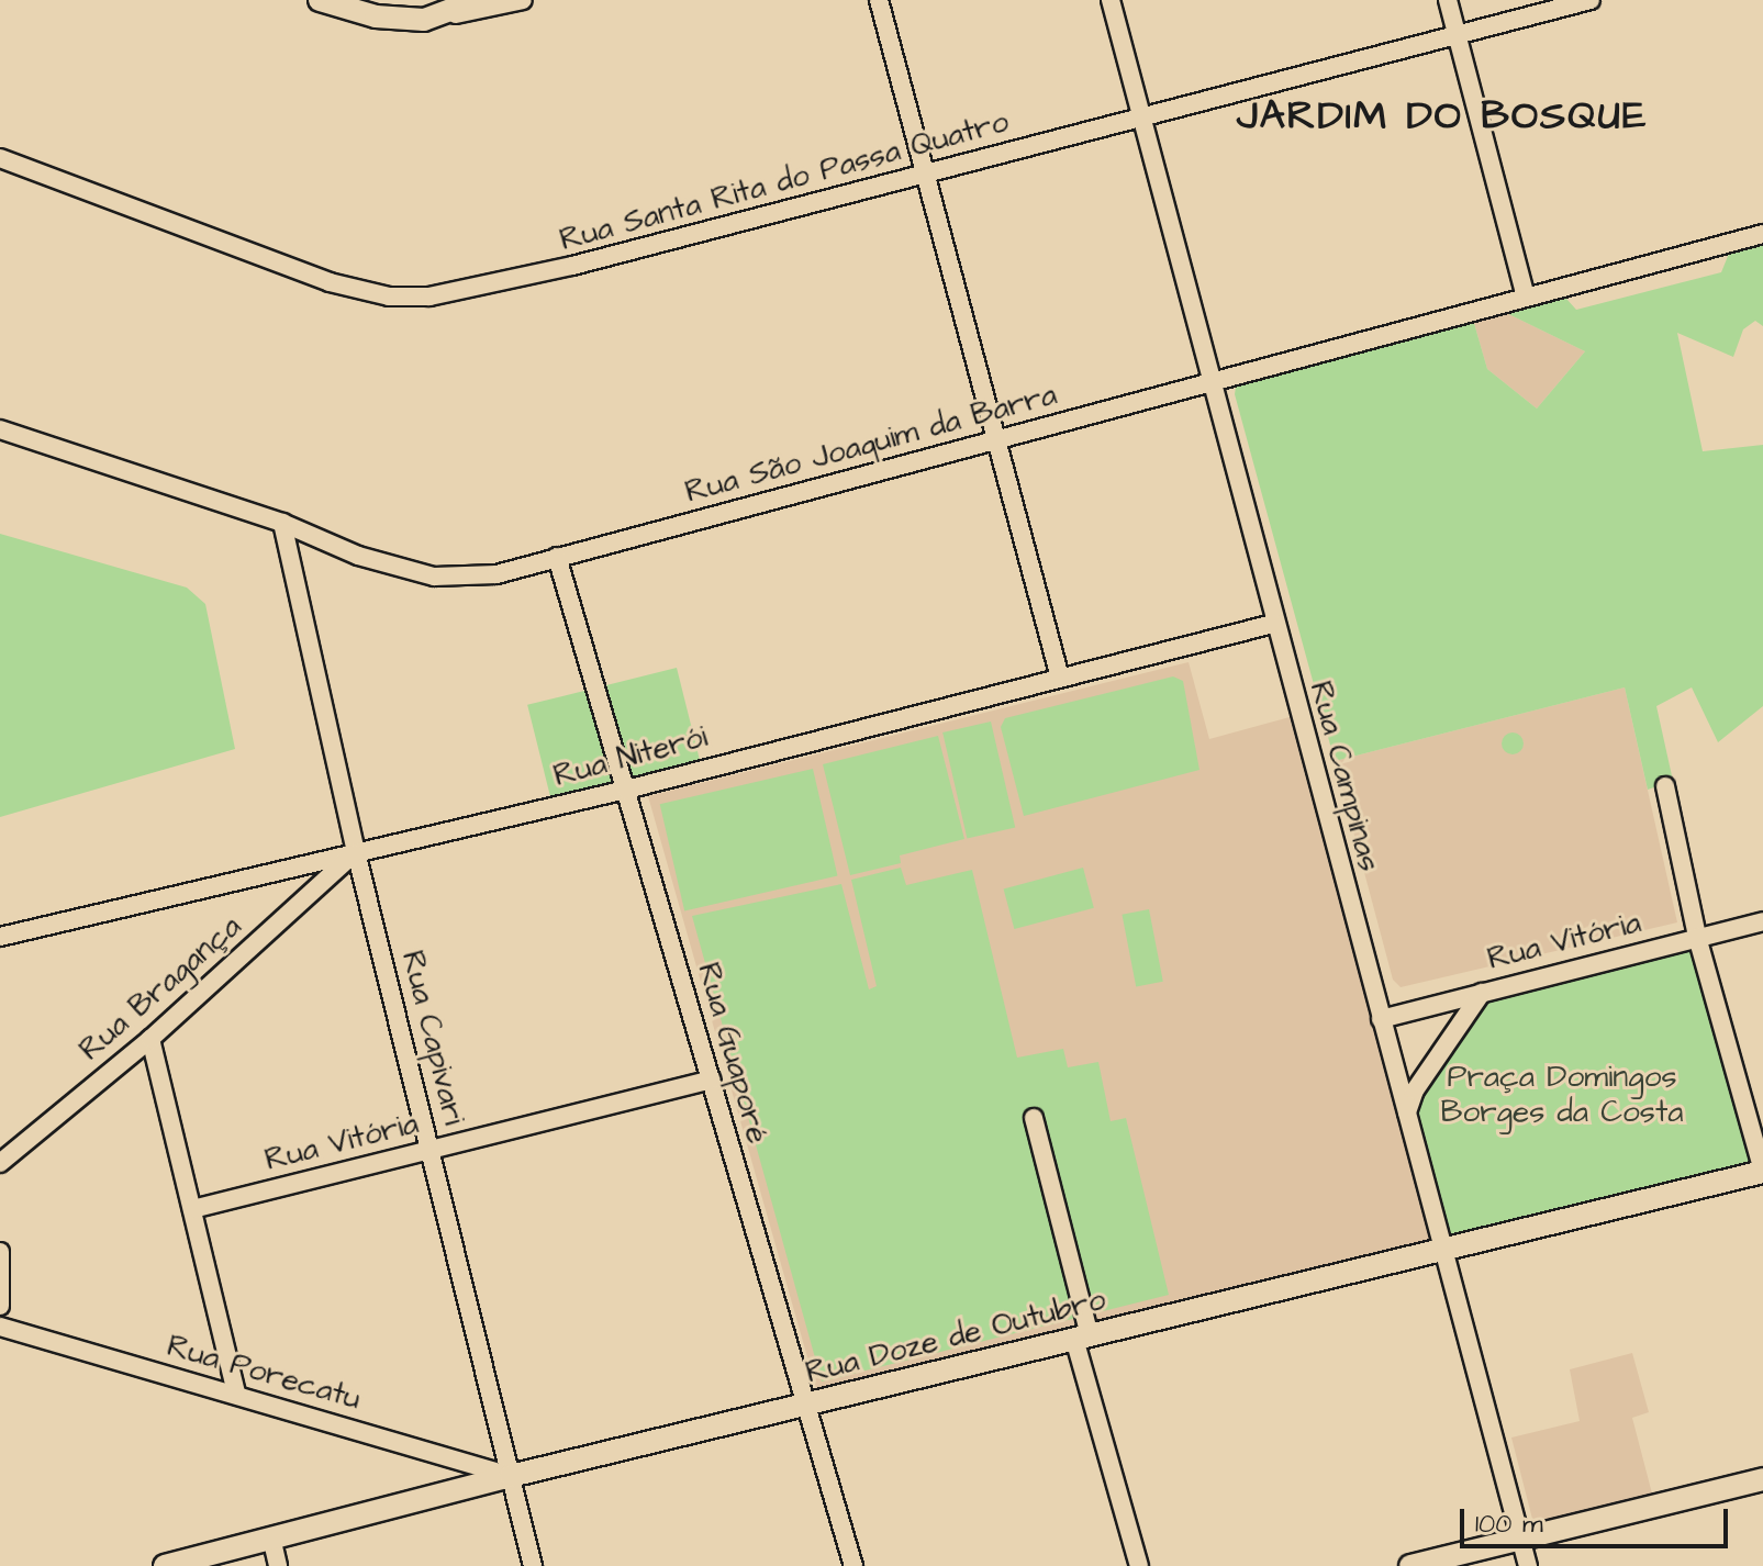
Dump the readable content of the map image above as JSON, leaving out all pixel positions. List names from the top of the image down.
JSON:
{
  "streets": {
    "main road": ["Rua Doze de Outubro"],
    "street": [
      "Rua Santa Rita do Passa Quatro",
      "Rua São Joaquim da Barra",
      "Rua Niterói",
      "Rua Campinas",
      "Rua Vitória",
      "Rua Bragança",
      "Rua Capivari",
      "Rua Guaporé",
      "Rua Porecatu"
    ]
  },
  "crossings": [
    ["Rua Santa Rita do Passa Quatro", "Rua Campinas"],
    ["Rua São Joaquim da Barra", "Rua Campinas"],
    ["Rua São Joaquim da Barra", "Rua Capivari"],
    ["Rua São Joaquim da Barra", "Rua Guaporé"],
    ["Rua Niterói", "Rua Campinas"],
    ["Rua Niterói", "Rua Bragança"],
    ["Rua Niterói", "Rua Capivari"],
    ["Rua Niterói", "Rua Guaporé"],
    ["Rua Campinas", "Rua Vitória"],
    ["Rua Campinas", "Rua Doze de Outubro"],
    ["Rua Vitória", "Rua Capivari"],
    ["Rua Vitória", "Rua Guaporé"],
    ["Rua Bragança", "Rua Capivari"],
    ["Rua Capivari", "Rua Doze de Outubro"],
    ["Rua Capivari", "Rua Porecatu"],
    ["Rua Guaporé", "Rua Doze de Outubro"],
    ["Rua Doze de Outubro", "Rua Porecatu"]
  ],
  "districts": ["JARDIM DO BOSQUE"],
  "parks": ["Praça Domingos Borges da Costa"],
  "scale_bar": "100 m"
}
